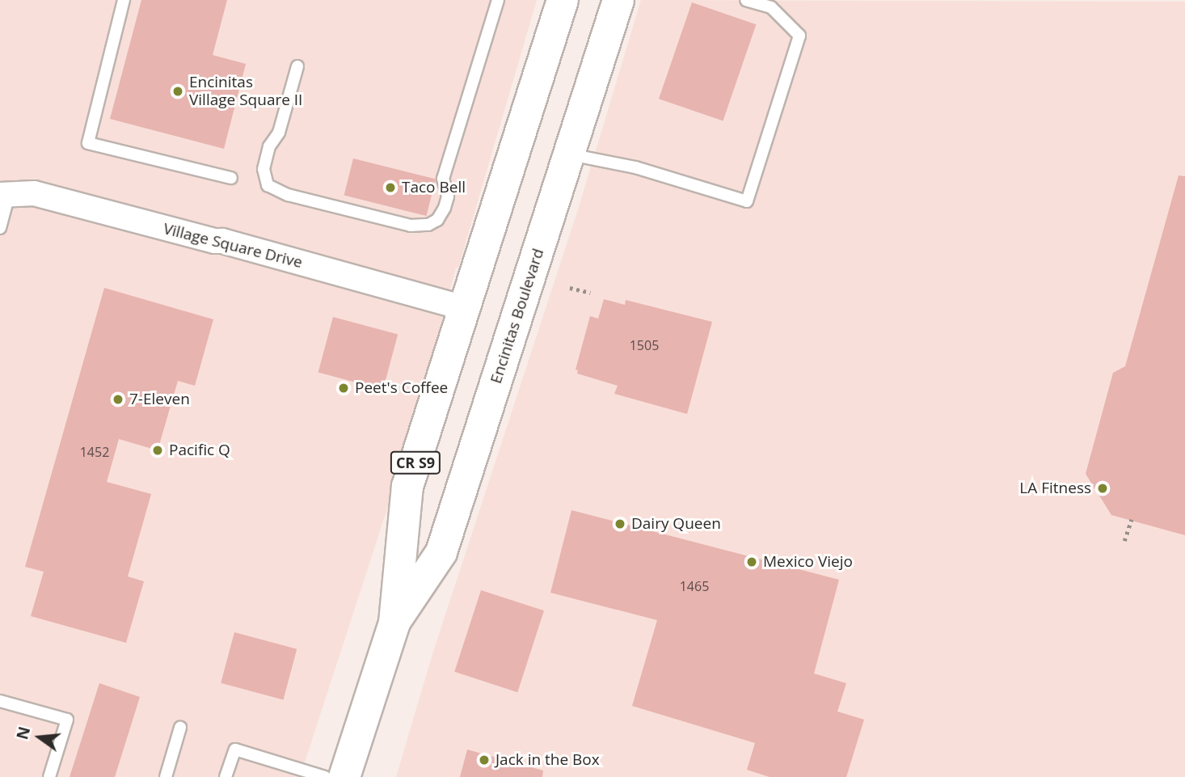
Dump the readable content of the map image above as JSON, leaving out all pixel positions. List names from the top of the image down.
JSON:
{
  "streets": {
    "main road": ["Encinitas Boulevard", "CR S9"],
    "street": ["Village Square Drive"]
  },
  "crossings": [
    ["Village Square Drive", "Encinitas Boulevard"]
  ],
  "places": [
    "Encinitas Village Square II",
    "Taco Bell",
    "Peet's Coffee",
    "7-Eleven",
    "Pacific Q",
    "LA Fitness",
    "Dairy Queen",
    "Mexico Viejo",
    "Jack in the Box"
  ],
  "house_numbers": ["1505", "1452", "1465"],
  "north": "left"
}
